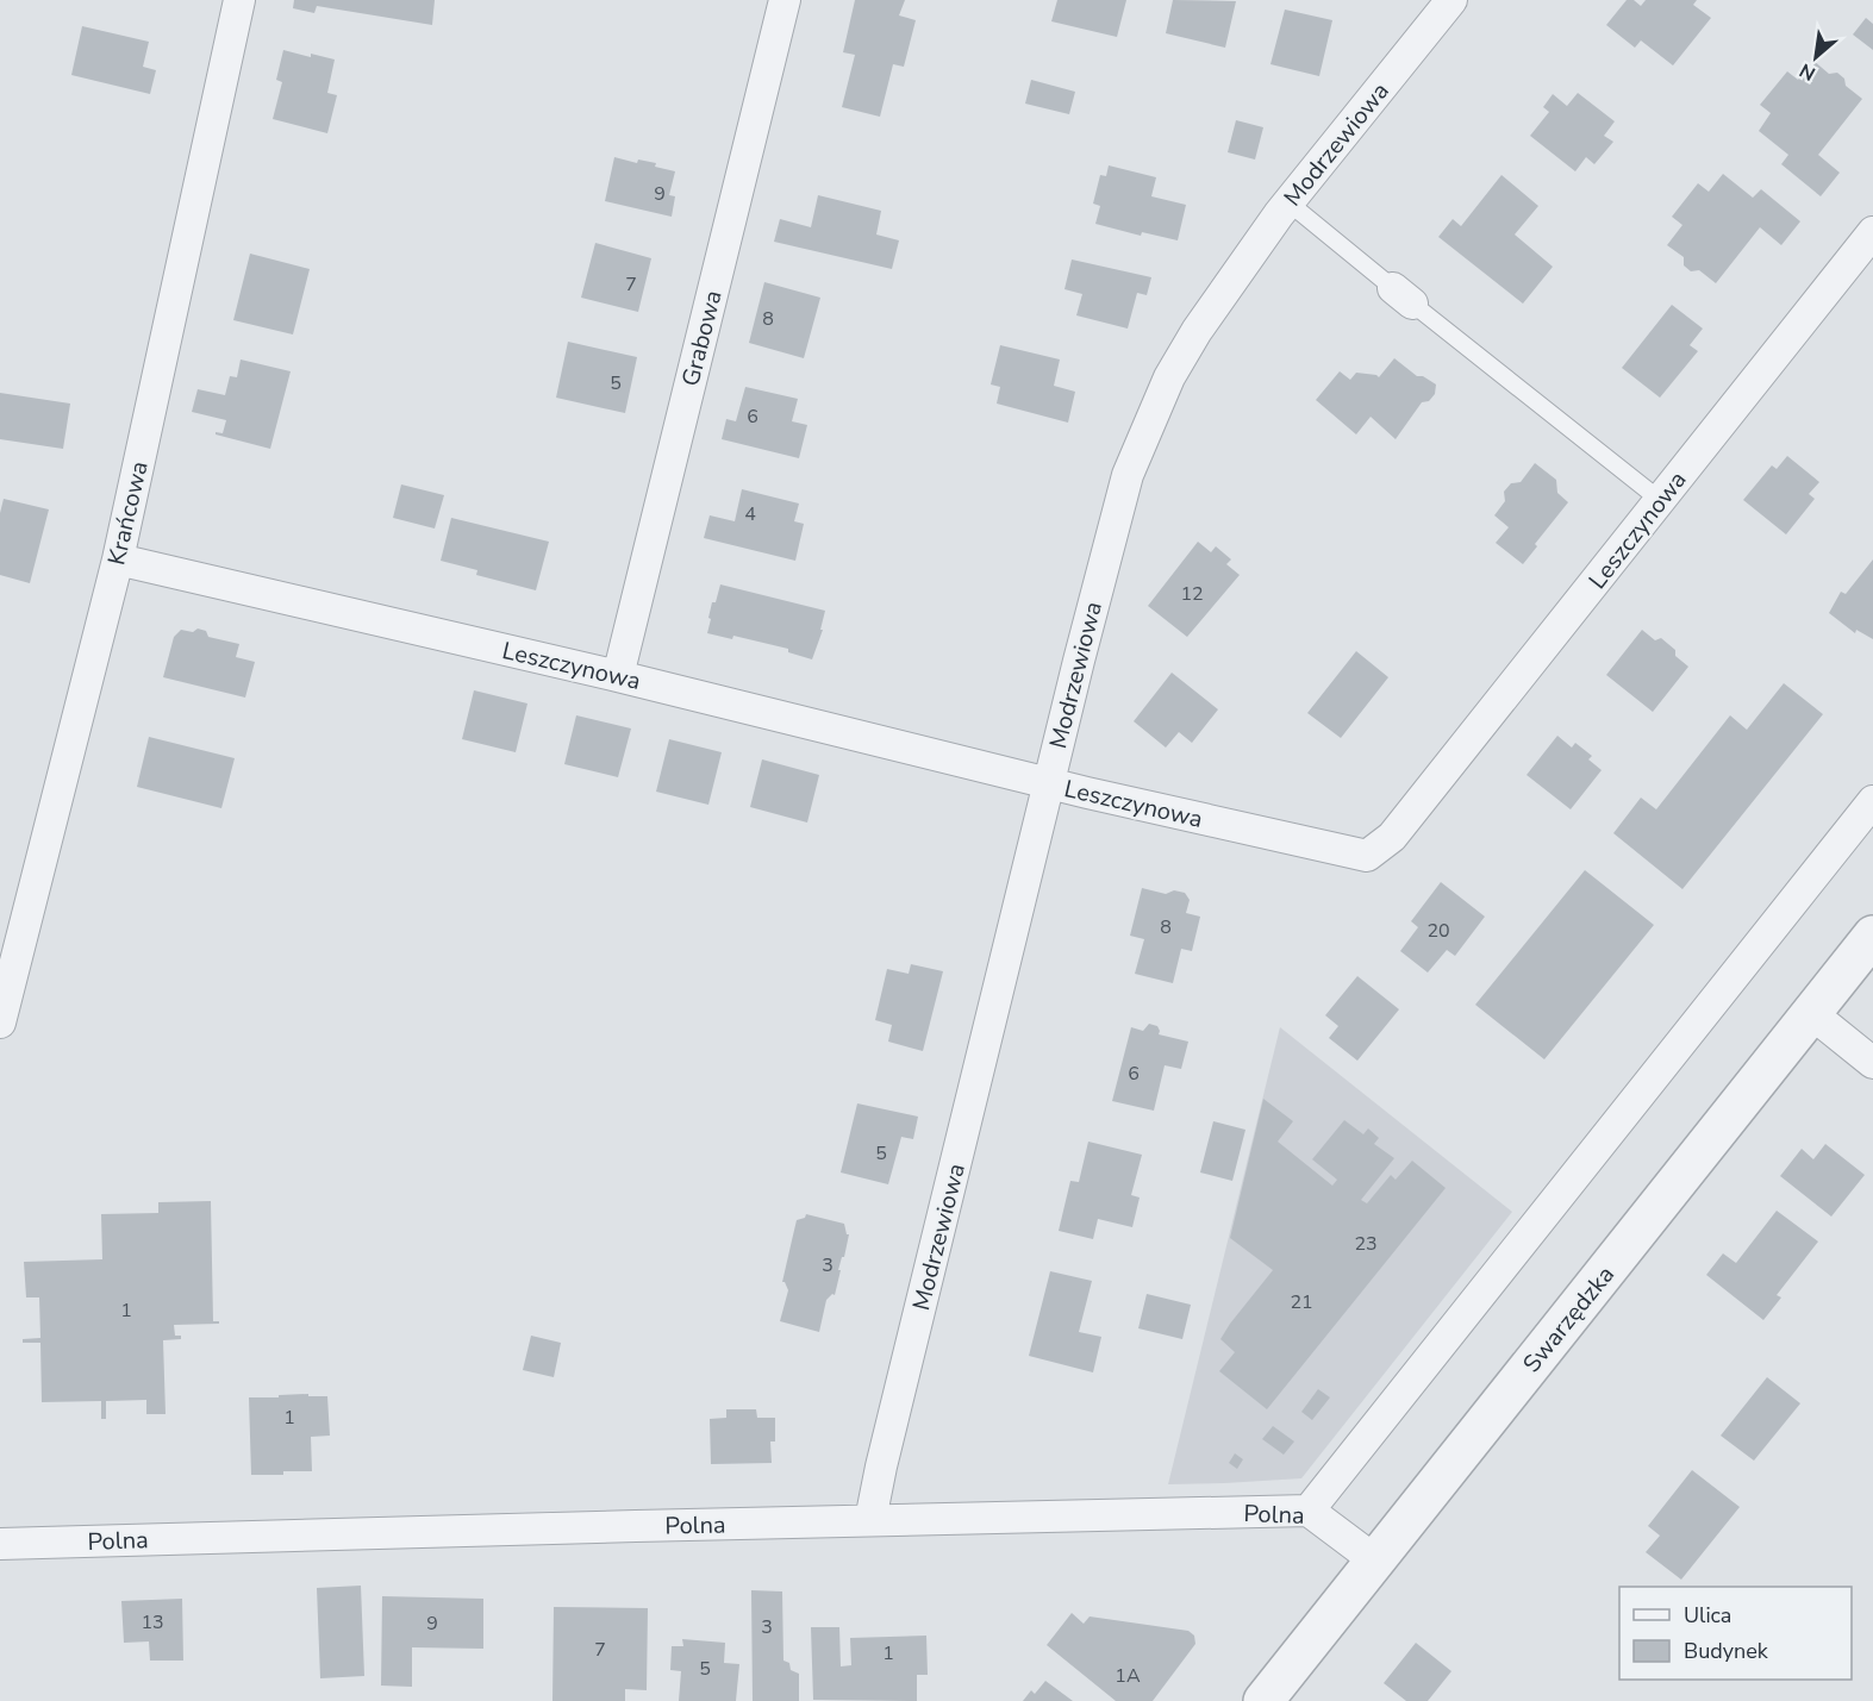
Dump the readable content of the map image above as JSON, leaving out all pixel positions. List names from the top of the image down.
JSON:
{
  "streets": {
    "street": [
      "Modrzewiowa",
      "Grabowa",
      "Krańcowa",
      "Leszczynowa",
      "Swarzędzka",
      "Polna"
    ]
  },
  "crossings": [
    ["Modrzewiowa", "Leszczynowa"],
    ["Modrzewiowa", "Polna"],
    ["Grabowa", "Leszczynowa"],
    ["Krańcowa", "Leszczynowa"],
    ["Swarzędzka", "Polna"]
  ],
  "house_numbers": [
    "9",
    "7",
    "8",
    "5",
    "6",
    "4",
    "12",
    "8",
    "20",
    "6",
    "5",
    "23",
    "3",
    "21",
    "1",
    "1",
    "13",
    "9",
    "3",
    "7",
    "1",
    "5",
    "1A"
  ],
  "legend": ["Ulica", "Budynek"],
  "north": "bottom left"
}
